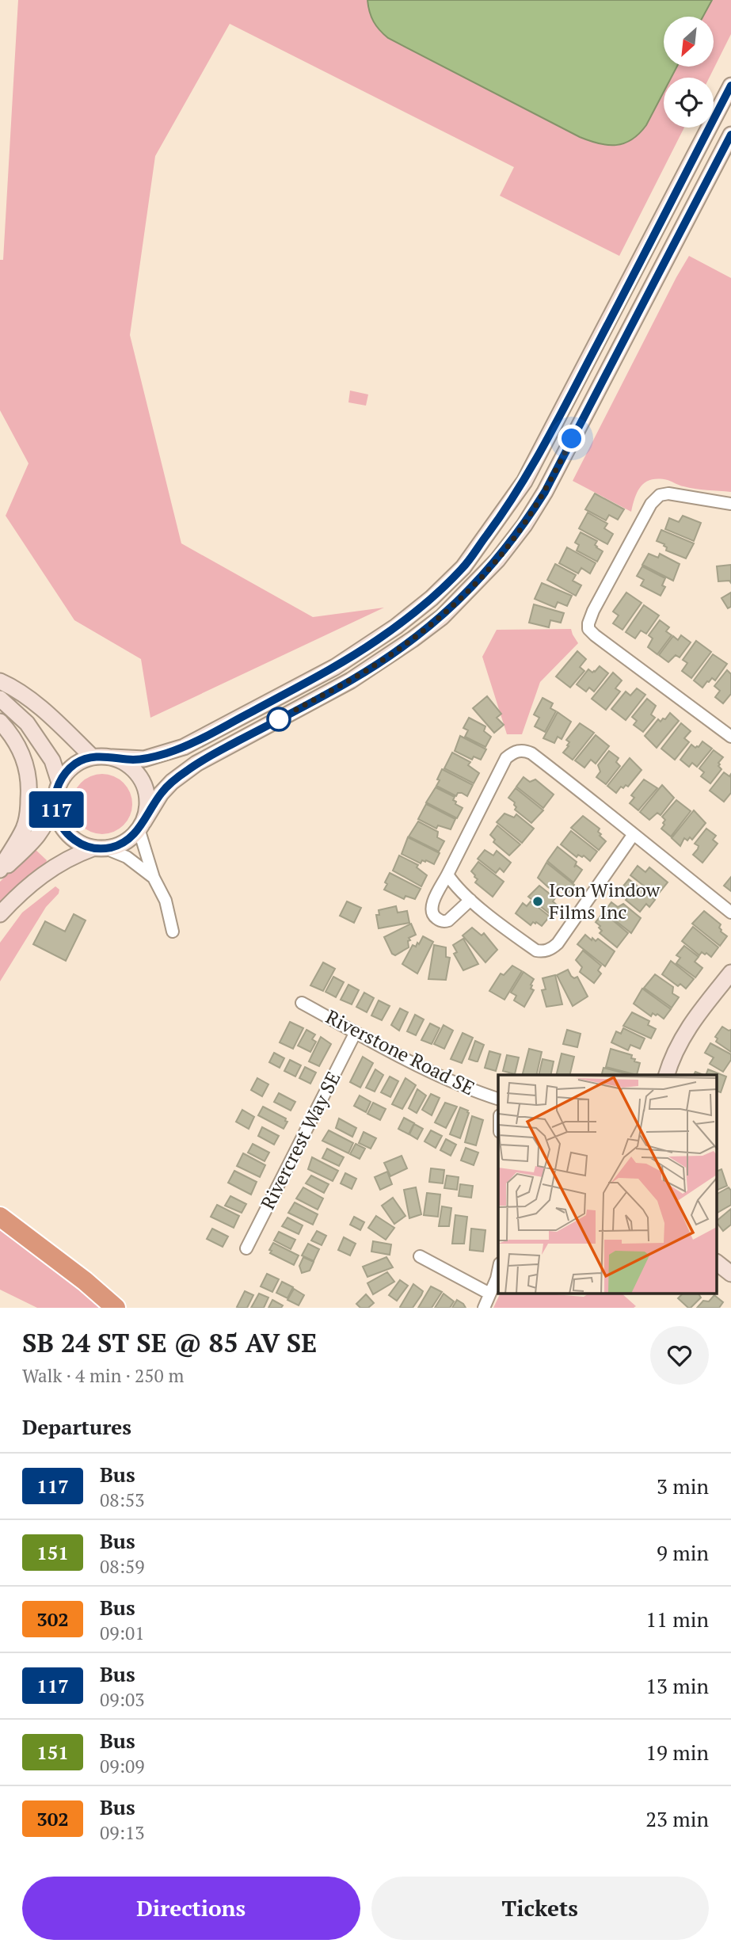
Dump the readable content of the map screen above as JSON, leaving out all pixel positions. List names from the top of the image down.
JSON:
{
  "streets": {
    "street": ["Riverstone Road SE", "Rivercrest Way SE"]
  },
  "crossings": [
    ["Riverstone Road SE", "Rivercrest Way SE"]
  ],
  "places": ["Icon Window Films Inc"],
  "lines": ["bus line 117"],
  "north": "bottom left",
  "page": {
    "on_map": "117",
    "heading": [
      ["SB 24 ST SE @ 85 AV SE", "Walk · 4 min · 250 m"],
      "Departures"
    ],
    "list": [
      {
        "mark": "117",
        "name": "Bus",
        "note": "08:53",
        "value": "3 min"
      },
      {
        "mark": "151",
        "name": "Bus",
        "note": "08:59",
        "value": "9 min"
      },
      {
        "mark": "302",
        "name": "Bus",
        "note": "09:01",
        "value": "11 min"
      },
      {
        "mark": "117",
        "name": "Bus",
        "note": "09:03",
        "value": "13 min"
      },
      {
        "mark": "151",
        "name": "Bus",
        "note": "09:09",
        "value": "19 min"
      },
      {
        "mark": "302",
        "name": "Bus",
        "note": "09:13",
        "value": "23 min"
      }
    ],
    "buttons": ["Directions", "Tickets"]
  }
}
